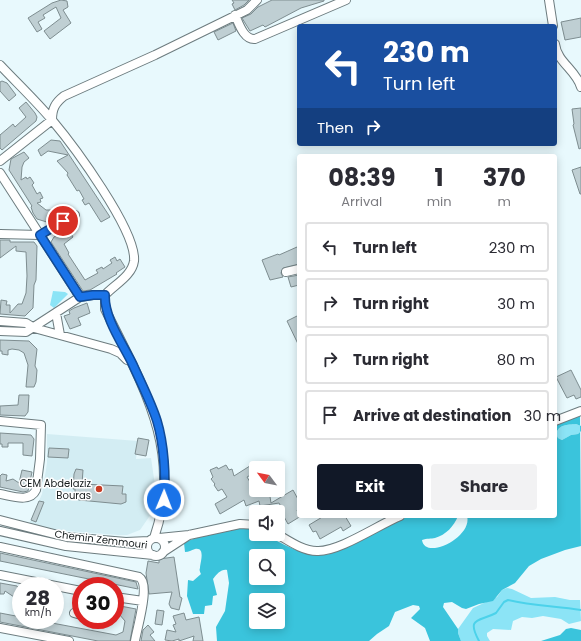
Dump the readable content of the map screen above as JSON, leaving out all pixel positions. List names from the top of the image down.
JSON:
{
  "streets": {
    "street": ["Chemin Zemmouri"]
  },
  "places": ["CEM Abdelaziz Bouras"],
  "north": "top left",
  "page": {
    "turn": ["230 m", "Turn left"],
    "then": "Then",
    "eta": [
      "08:39",
      "Arrival",
      "1",
      "min",
      "370",
      "m"
    ],
    "list": [
      {
        "name": "Turn left",
        "value": "230 m"
      },
      {
        "name": "Turn right",
        "value": "30 m"
      },
      {
        "name": "Turn right",
        "value": "80 m"
      },
      {
        "name": "Arrive at destination",
        "value": "30 m"
      }
    ],
    "buttons": ["Exit", "Share"],
    "speed": "28 km/h",
    "limit": "30"
  }
}
